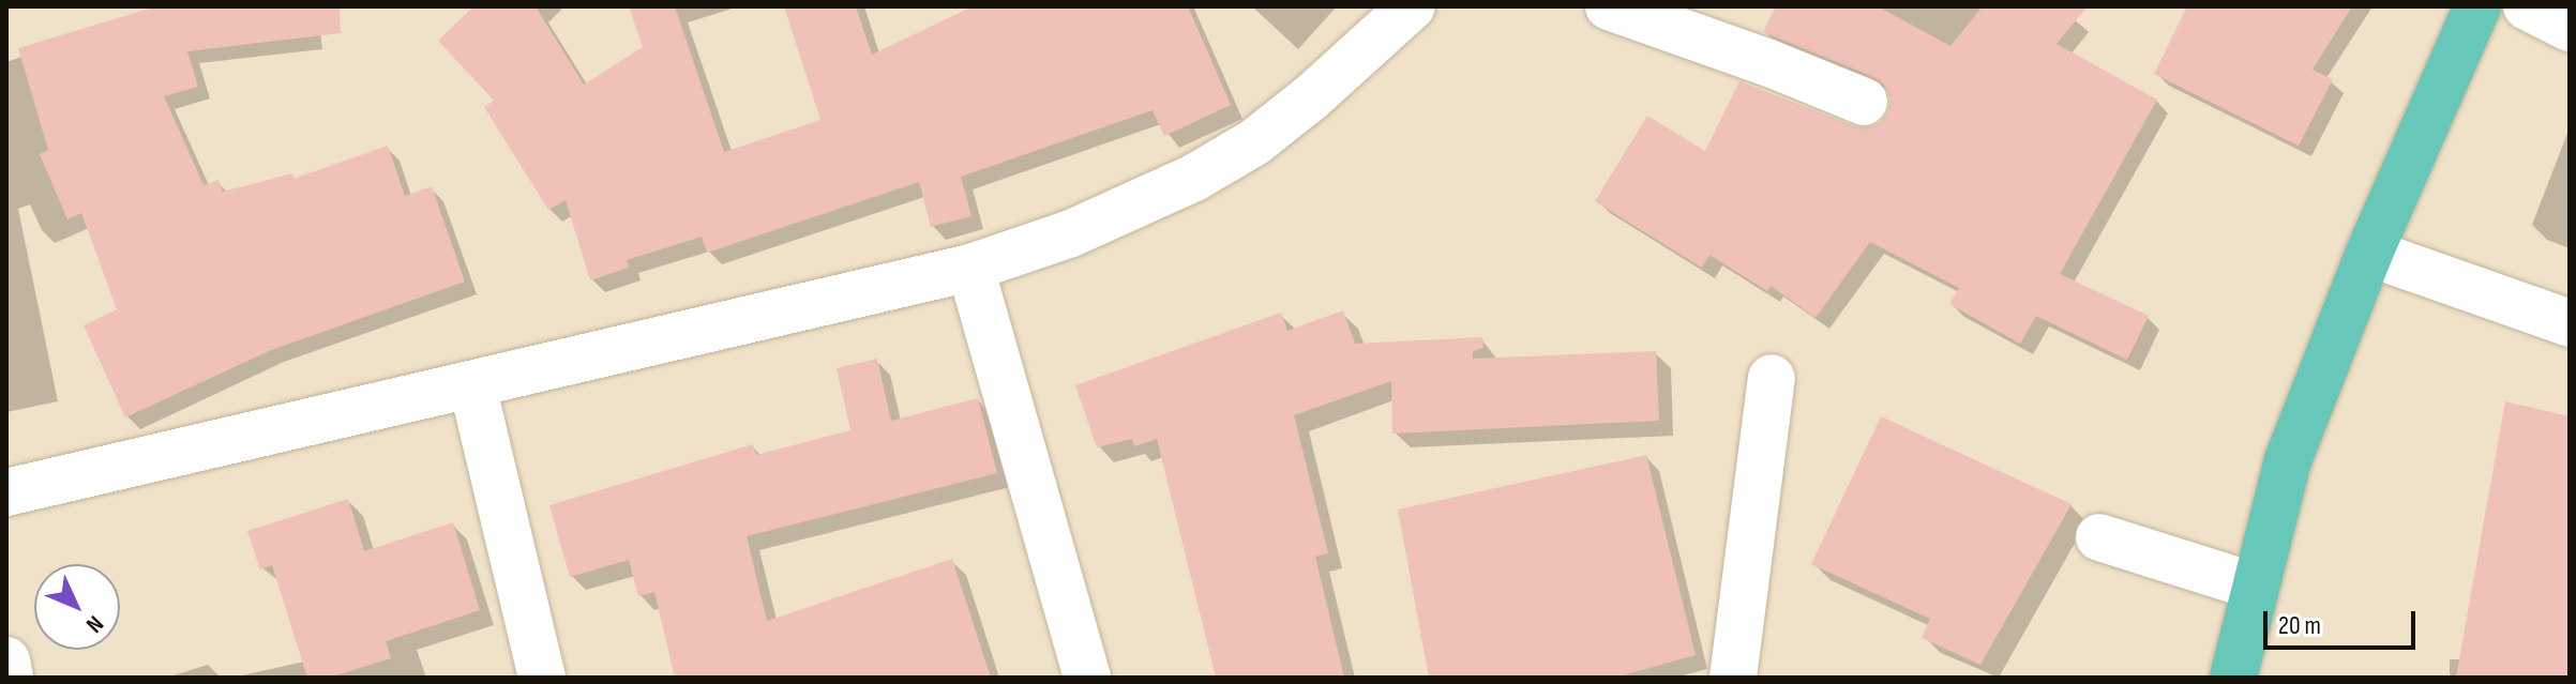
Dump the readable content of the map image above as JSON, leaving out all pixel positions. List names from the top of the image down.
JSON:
{
  "scale_bar": "20 m",
  "north": "bottom right"
}
